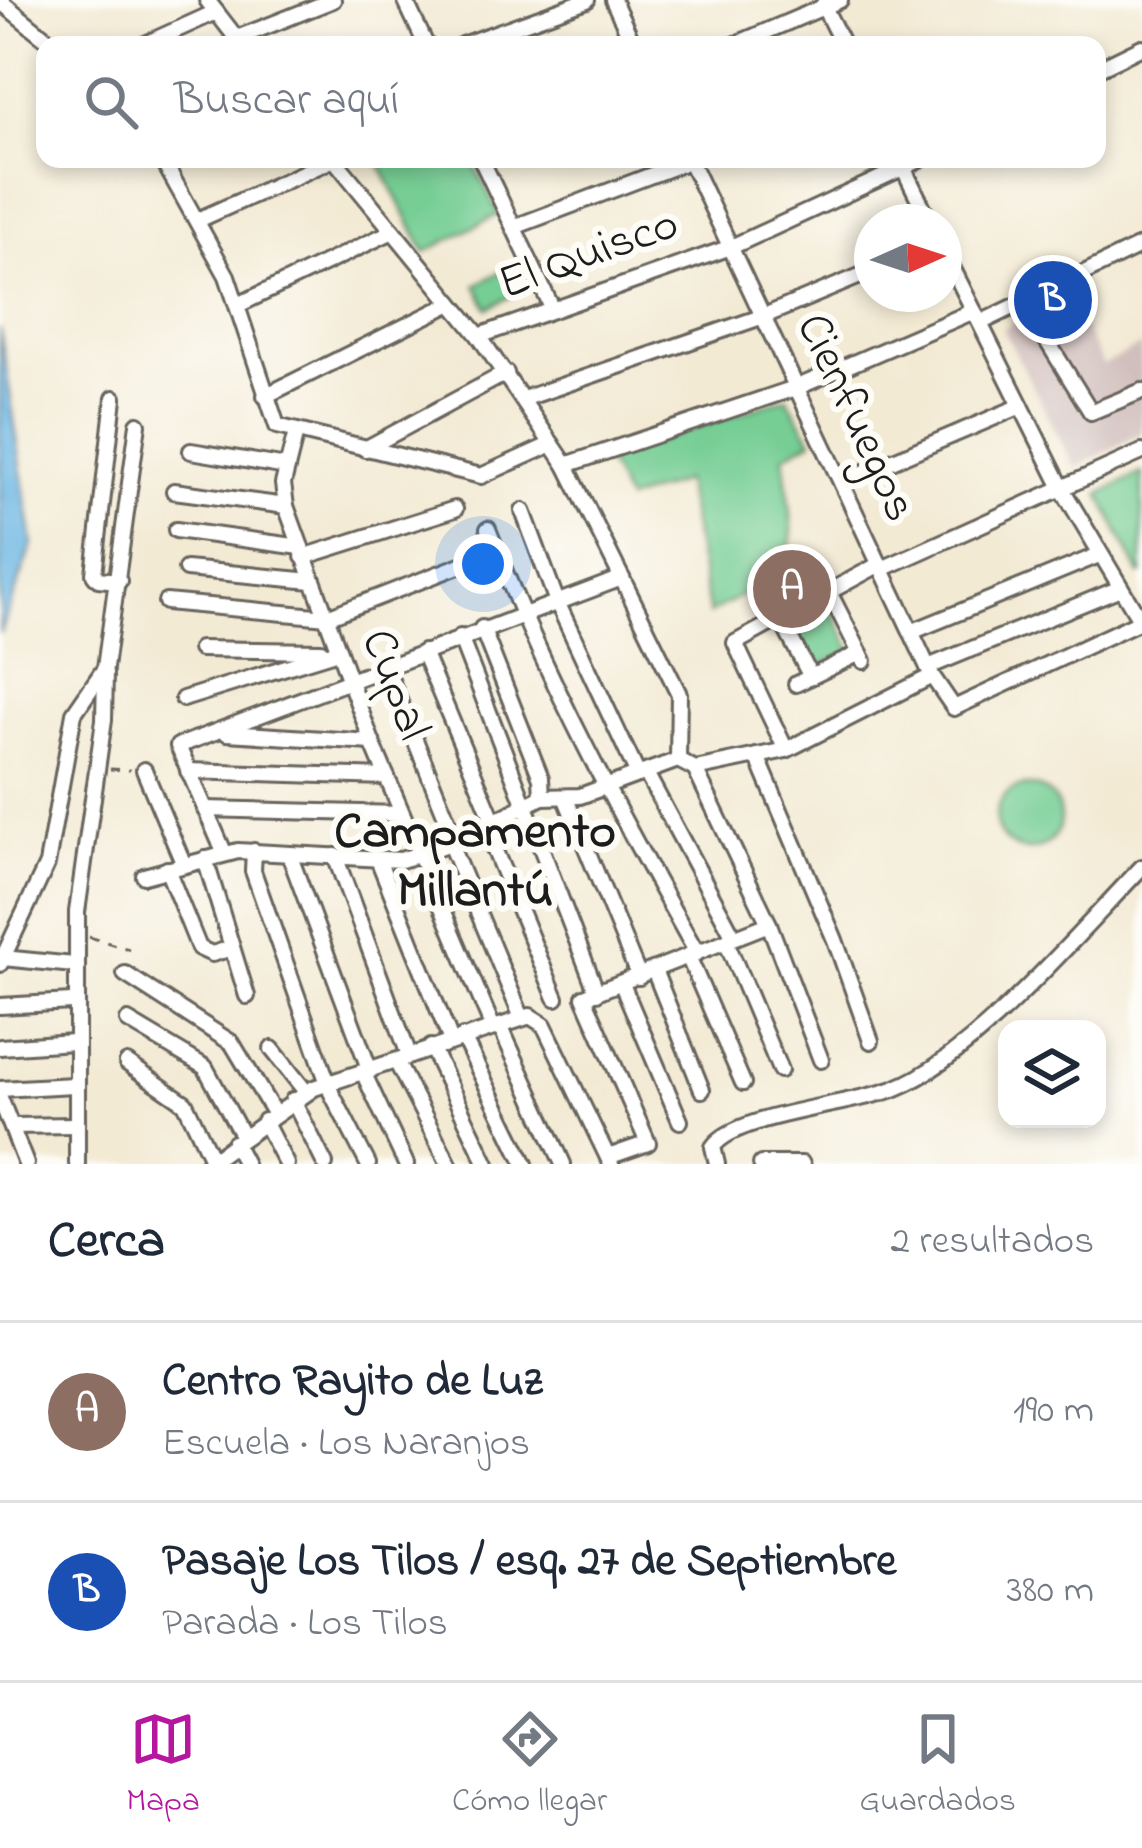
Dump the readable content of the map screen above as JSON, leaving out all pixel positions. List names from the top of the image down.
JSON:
{
  "streets": {
    "street": ["El Quisco", "Cienfuegos", "Cupal"]
  },
  "crossings": [
    ["El Quisco", "Cienfuegos"]
  ],
  "districts": ["Campamento Millantú"],
  "north": "right",
  "page": {
    "search": "Buscar aquí",
    "pins": ["B", "A"],
    "heading": ["Cerca", "2 resultados"],
    "list": [
      {
        "mark": "A",
        "name": "Centro Rayito de Luz",
        "note": "Escuela · Los Naranjos",
        "value": "190 m"
      },
      {
        "mark": "B",
        "name": "Pasaje Los Tilos / esq. 27 de Septiembre",
        "note": "Parada · Los Tilos",
        "value": "380 m"
      }
    ],
    "nav": ["Mapa", "Cómo llegar", "Guardados"]
  }
}
